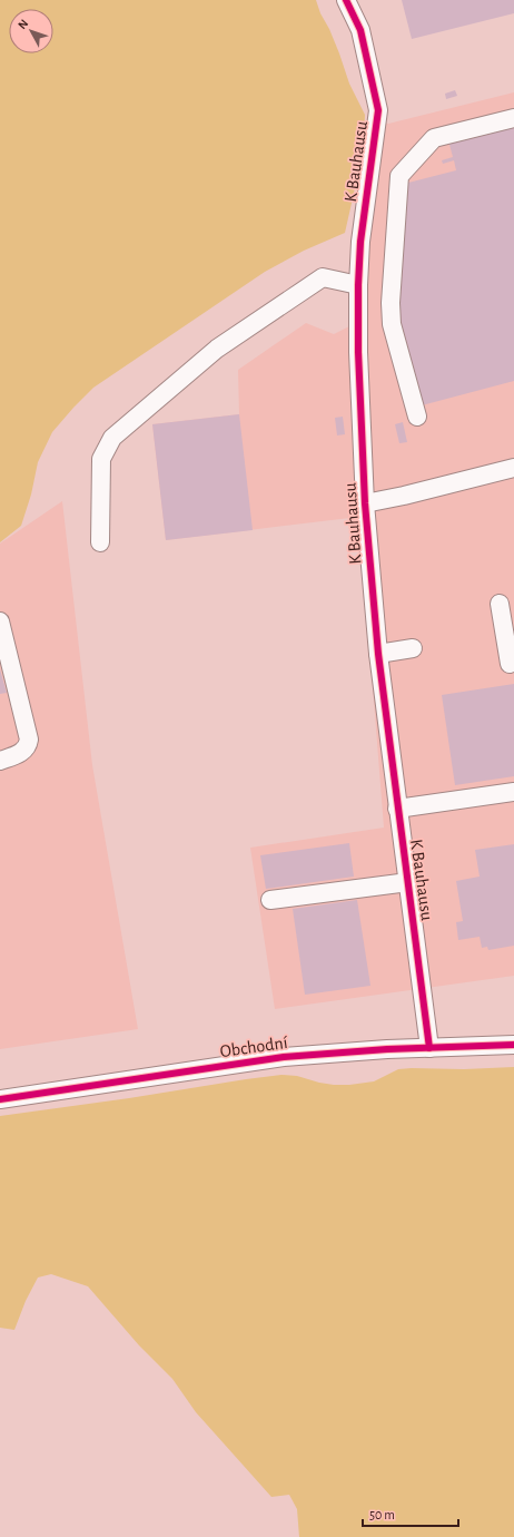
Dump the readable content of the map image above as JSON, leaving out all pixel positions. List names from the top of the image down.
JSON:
{
  "streets": {
    "street": ["K Bauhausu", "Obchodní"]
  },
  "crossings": [
    ["K Bauhausu", "Obchodní"]
  ],
  "scale_bar": "50 m",
  "north": "top left"
}
